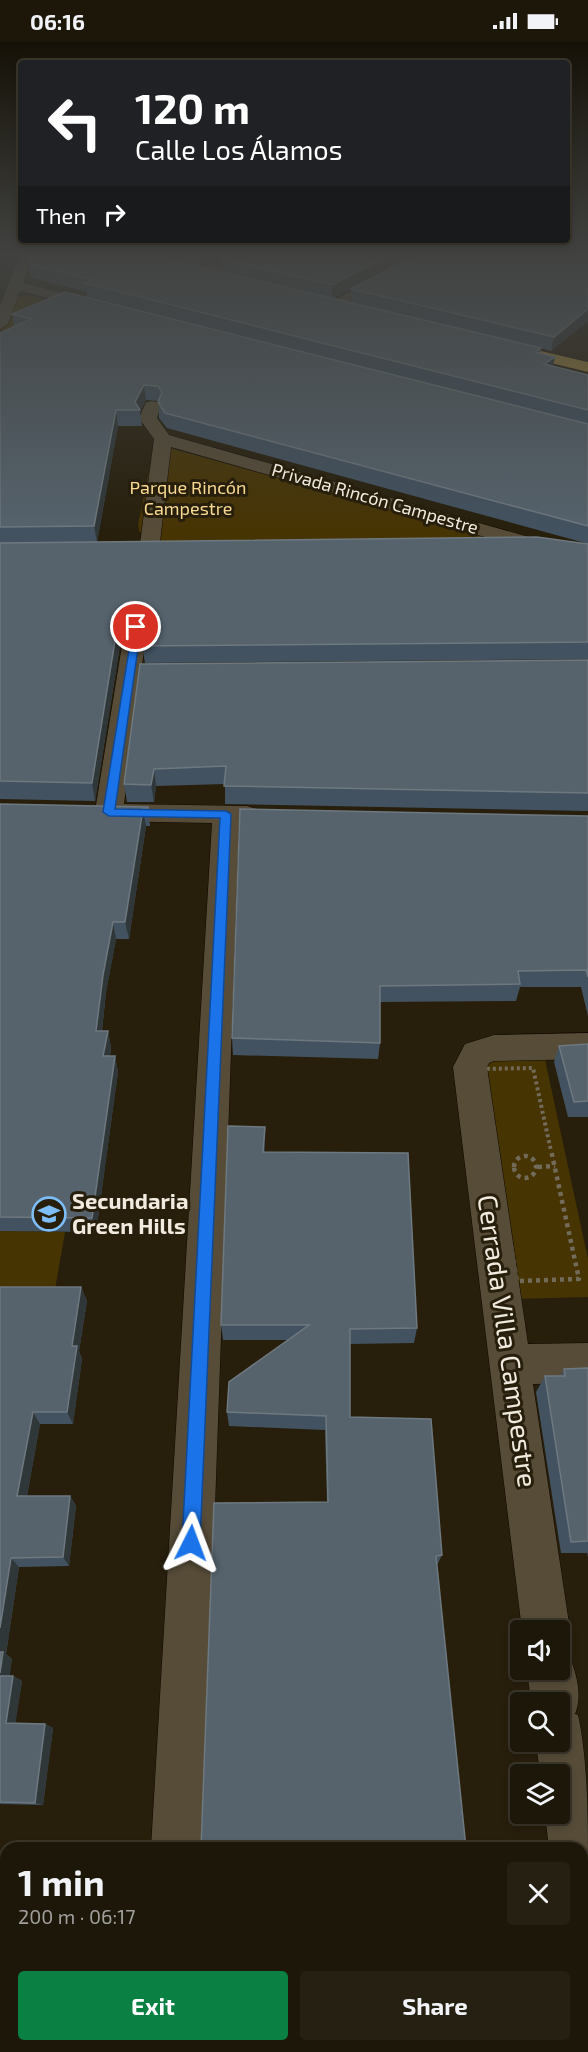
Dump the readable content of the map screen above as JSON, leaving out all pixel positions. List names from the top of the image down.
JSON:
{
  "streets": {
    "street": ["Privada Rincón Campestre", "Cerrada Villa Campestre"]
  },
  "parks": ["Parque Rincón Campestre"],
  "places": {
    "school or university": ["Secundaria Green Hills"]
  },
  "page": {
    "status": "06:16",
    "turn": ["120 m", "Calle Los Álamos"],
    "then": "Then",
    "heading": ["1 min", "200 m · 06:17"],
    "buttons": ["Exit", "Share"]
  }
}
